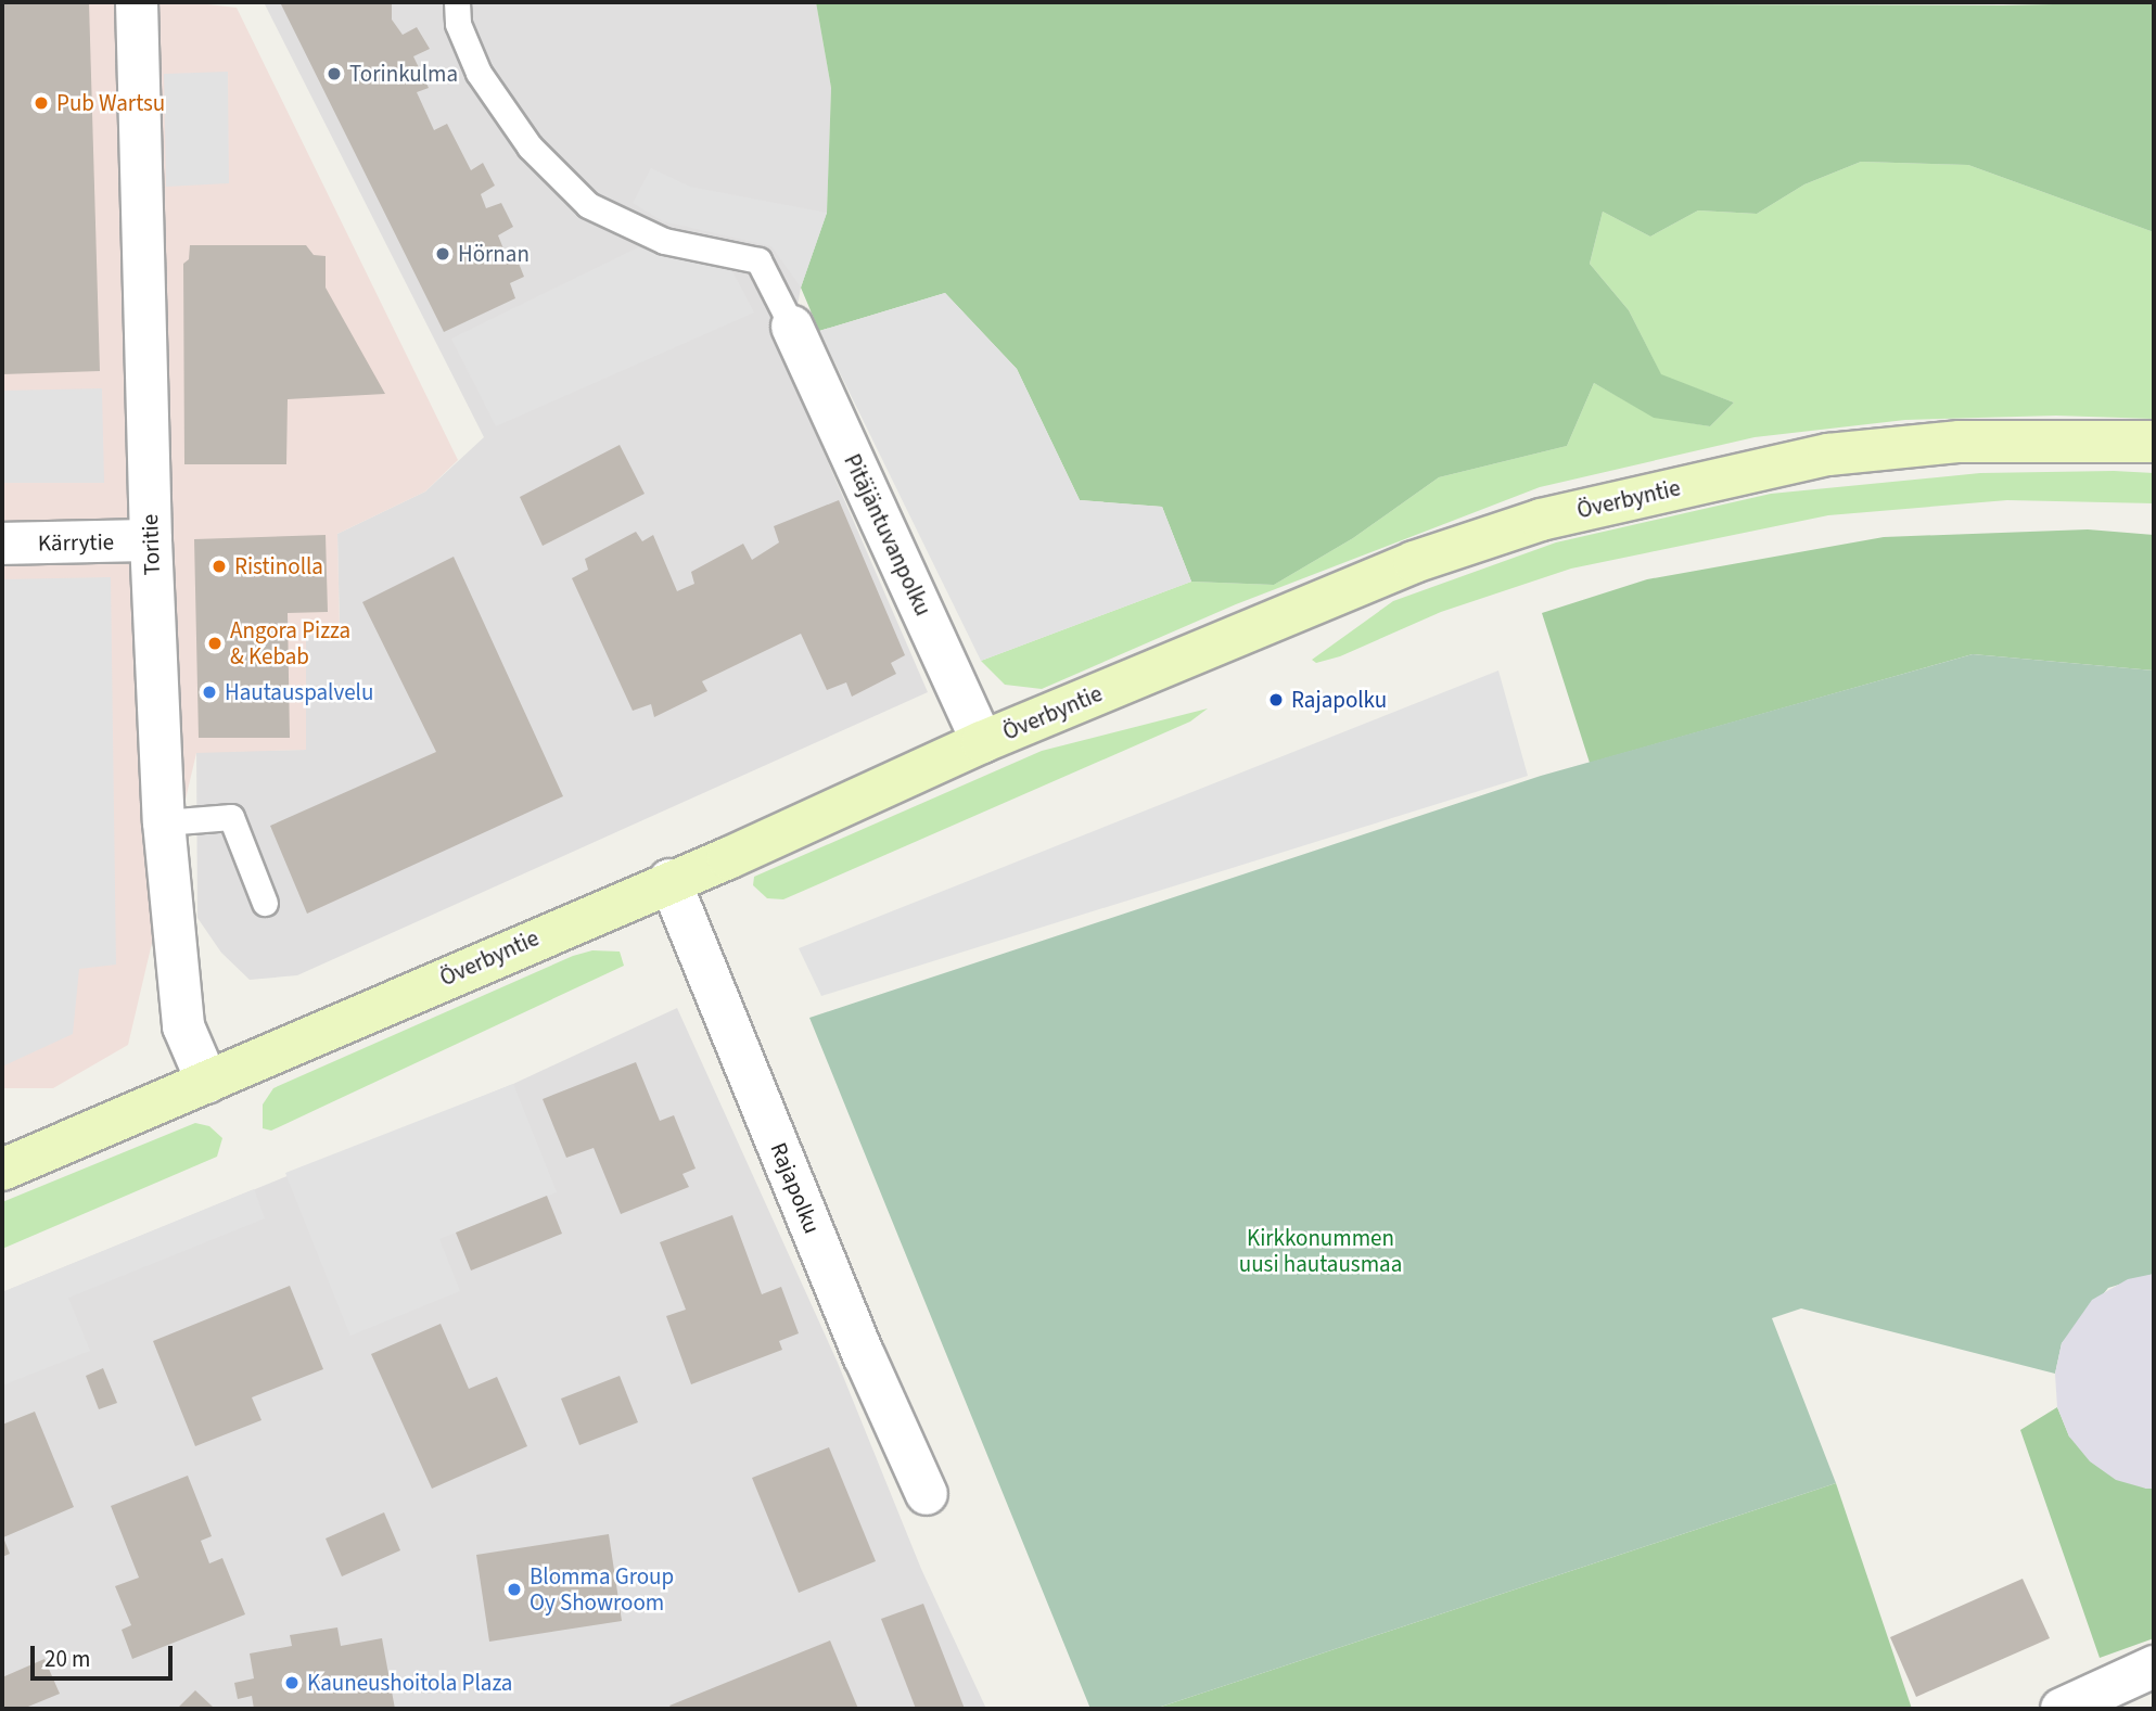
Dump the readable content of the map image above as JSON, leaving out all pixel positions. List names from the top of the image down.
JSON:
{
  "streets": {
    "street": [
      "Överbyntie",
      "Pitäjäntuvanpolku",
      "Kärrytie",
      "Toritie",
      "Rajapolku"
    ]
  },
  "crossings": [
    ["Överbyntie", "Pitäjäntuvanpolku"],
    ["Överbyntie", "Toritie"],
    ["Överbyntie", "Rajapolku"],
    ["Kärrytie", "Toritie"]
  ],
  "parks": ["Kirkkonummen uusi hautausmaa"],
  "places": [
    "Torinkulma",
    "Pub Wartsu",
    "Hörnan",
    "Ristinolla",
    "Angora Pizza & Kebab",
    "Hautauspalvelu",
    "Rajapolku",
    "Blomma Group Oy Showroom",
    "Kauneushoitola Plaza"
  ],
  "scale_bar": "20 m"
}
